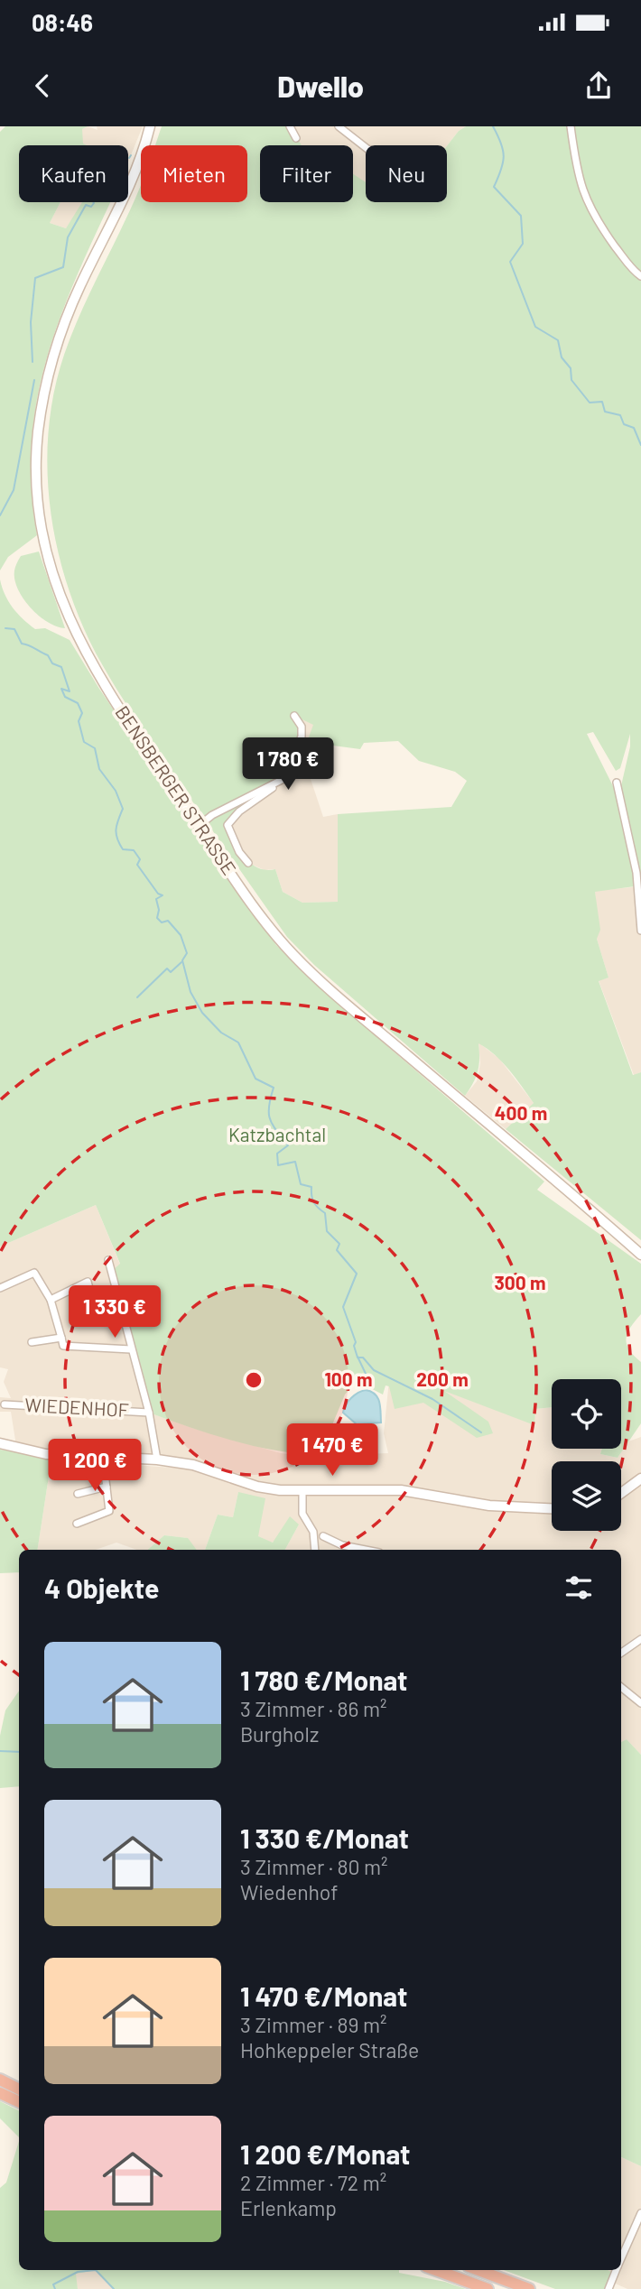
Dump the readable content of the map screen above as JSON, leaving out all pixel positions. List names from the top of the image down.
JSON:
{
  "streets": {
    "main road": ["BENSBERGER STRASSE"],
    "street": ["WIEDENHOF"]
  },
  "parks": ["Katzbachtal"],
  "page": {
    "status": "08:46",
    "header": "Dwello",
    "chip": [
      "Kaufen",
      "Mieten",
      "Filter",
      "Neu"
    ],
    "price": [
      "1 780 €",
      "1 330 €",
      "1 470 €",
      "1 200 €"
    ],
    "heading": "4 Objekte",
    "list": [
      {
        "name": "1 780 €/Monat",
        "note": "3 Zimmer · 86 m² · Burgholz"
      },
      {
        "name": "1 330 €/Monat",
        "note": "3 Zimmer · 80 m² · Wiedenhof"
      },
      {
        "name": "1 470 €/Monat",
        "note": "3 Zimmer · 89 m² · Hohkeppeler Straße"
      },
      {
        "name": "1 200 €/Monat",
        "note": "2 Zimmer · 72 m² · Erlenkamp"
      }
    ]
  },
  "rings": [
    "400 m",
    "300 m",
    "100 m",
    "200 m"
  ]
}
